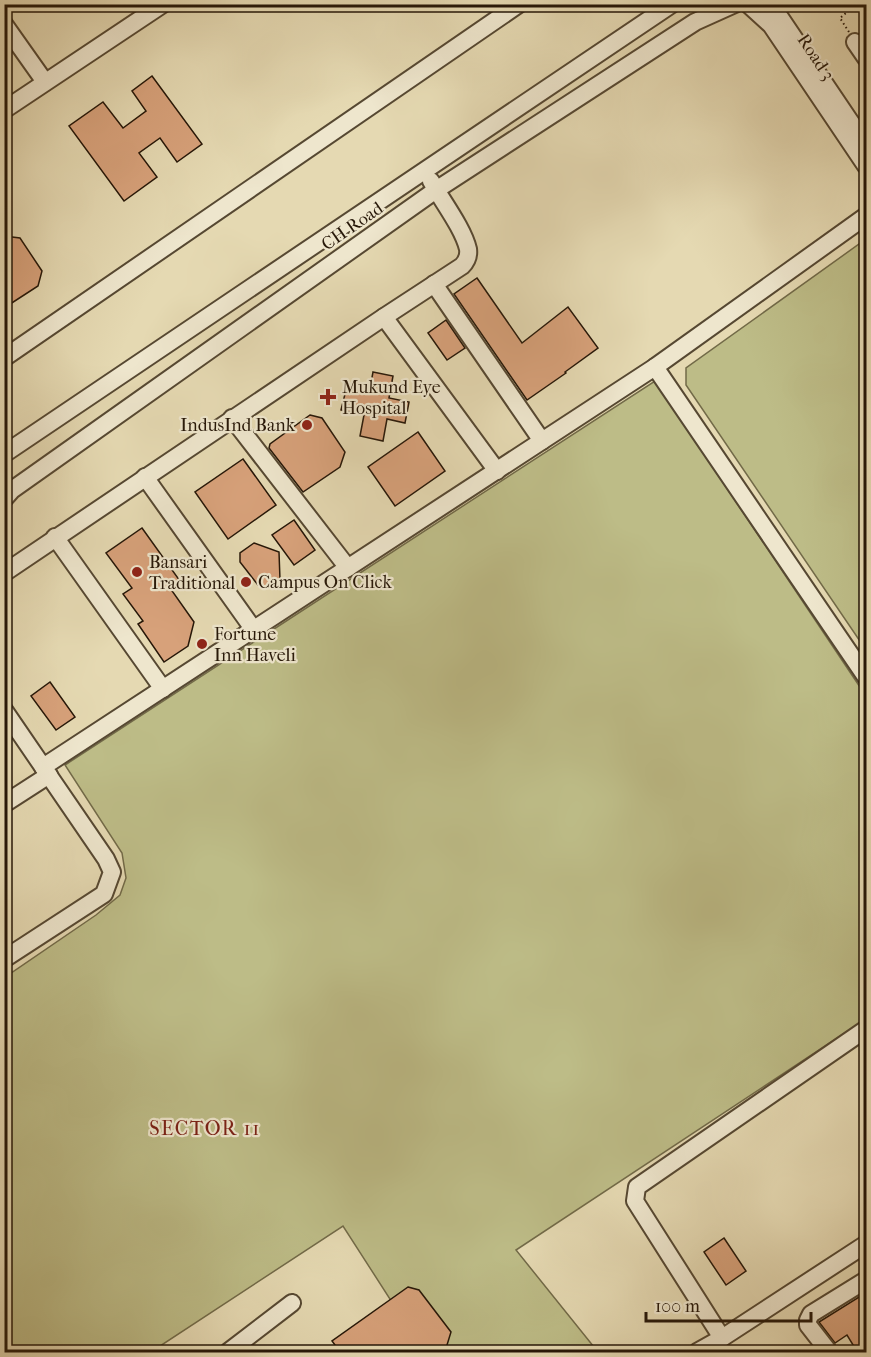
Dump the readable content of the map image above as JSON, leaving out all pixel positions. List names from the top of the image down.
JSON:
{
  "streets": {
    "street": ["Road 3", "CH Road"]
  },
  "districts": ["SECTOR 11"],
  "places": {
    "health": ["Mukund Eye Hospital"],
    "other": [
      "IndusInd Bank",
      "Bansari Traditional",
      "Campus On Click",
      "Fortune Inn Haveli"
    ]
  },
  "scale_bar": "100 m"
}
